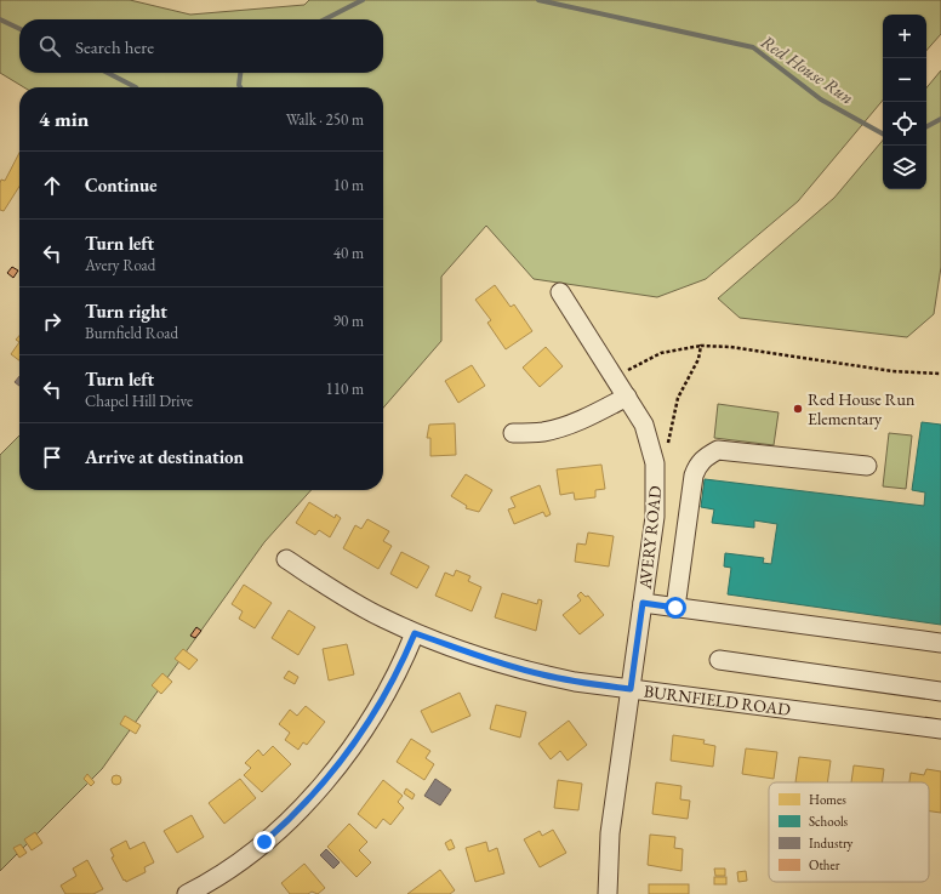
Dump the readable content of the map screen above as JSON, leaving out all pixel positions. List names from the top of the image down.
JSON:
{
  "streets": {
    "street": ["AVERY ROAD", "BURNFIELD ROAD"]
  },
  "crossings": [
    ["AVERY ROAD", "BURNFIELD ROAD"]
  ],
  "water": ["Red House Run"],
  "places": ["Red House Run Elementary"],
  "legend": [
    "Homes",
    "Schools",
    "Industry",
    "Other"
  ],
  "page": {
    "map_buttons": ["+", "−"],
    "search": "Search here",
    "heading": ["4 min", "Walk · 250 m"],
    "list": [
      ["Continue", "10 m"],
      ["Turn left", "Avery Road", "40 m"],
      ["Turn right", "Burnfield Road", "90 m"],
      ["Turn left", "Chapel Hill Drive", "110 m"],
      "Arrive at destination"
    ]
  }
}
